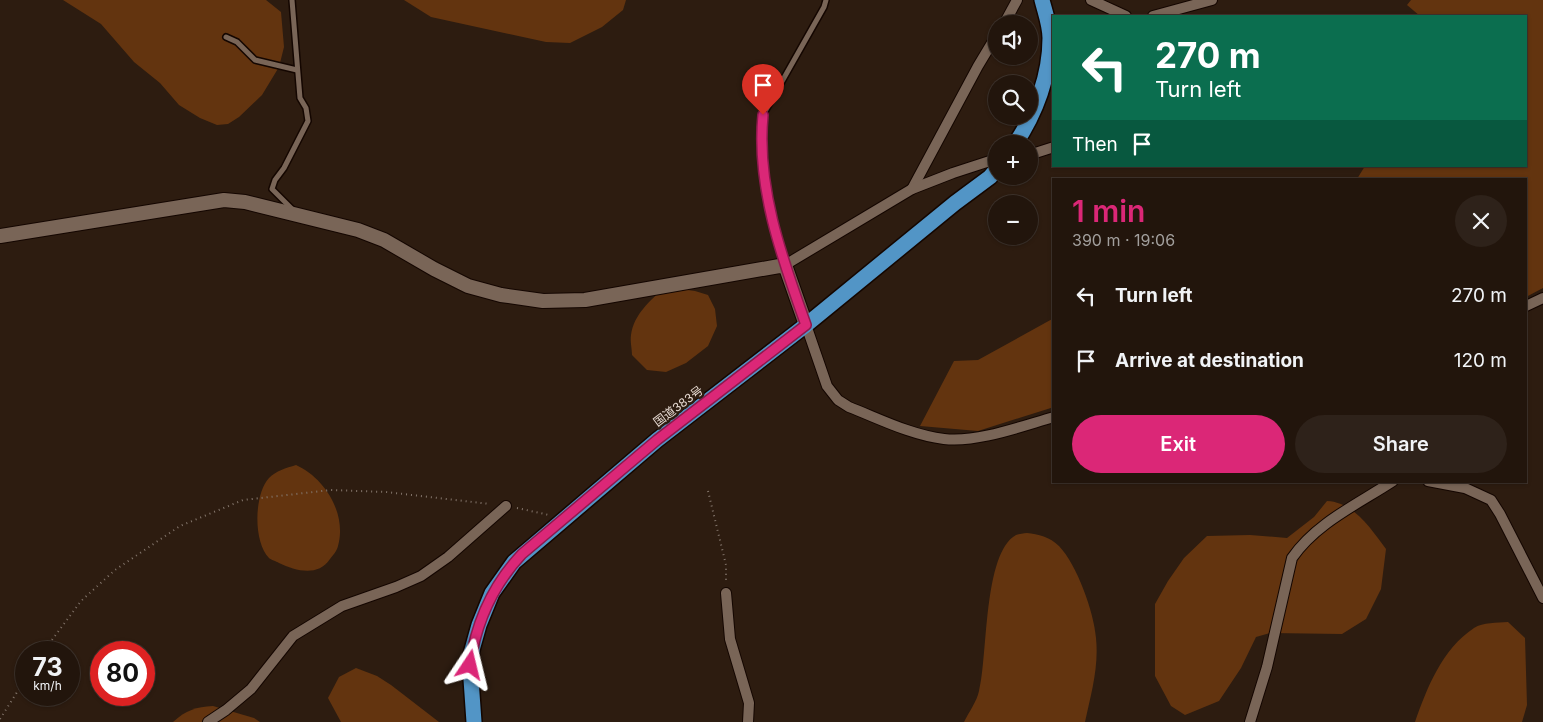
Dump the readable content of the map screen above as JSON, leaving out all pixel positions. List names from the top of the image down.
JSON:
{
  "streets": {
    "highway": ["国道383号"]
  },
  "page": {
    "map_buttons": ["+", "−"],
    "turn": ["270 m", "Turn left"],
    "then": "Then",
    "heading": ["1 min", "390 m · 19:06"],
    "list": [
      {
        "name": "Turn left",
        "value": "270 m"
      },
      {
        "name": "Arrive at destination",
        "value": "120 m"
      }
    ],
    "buttons": ["Exit", "Share"],
    "speed": "73 km/h",
    "limit": "80"
  }
}
